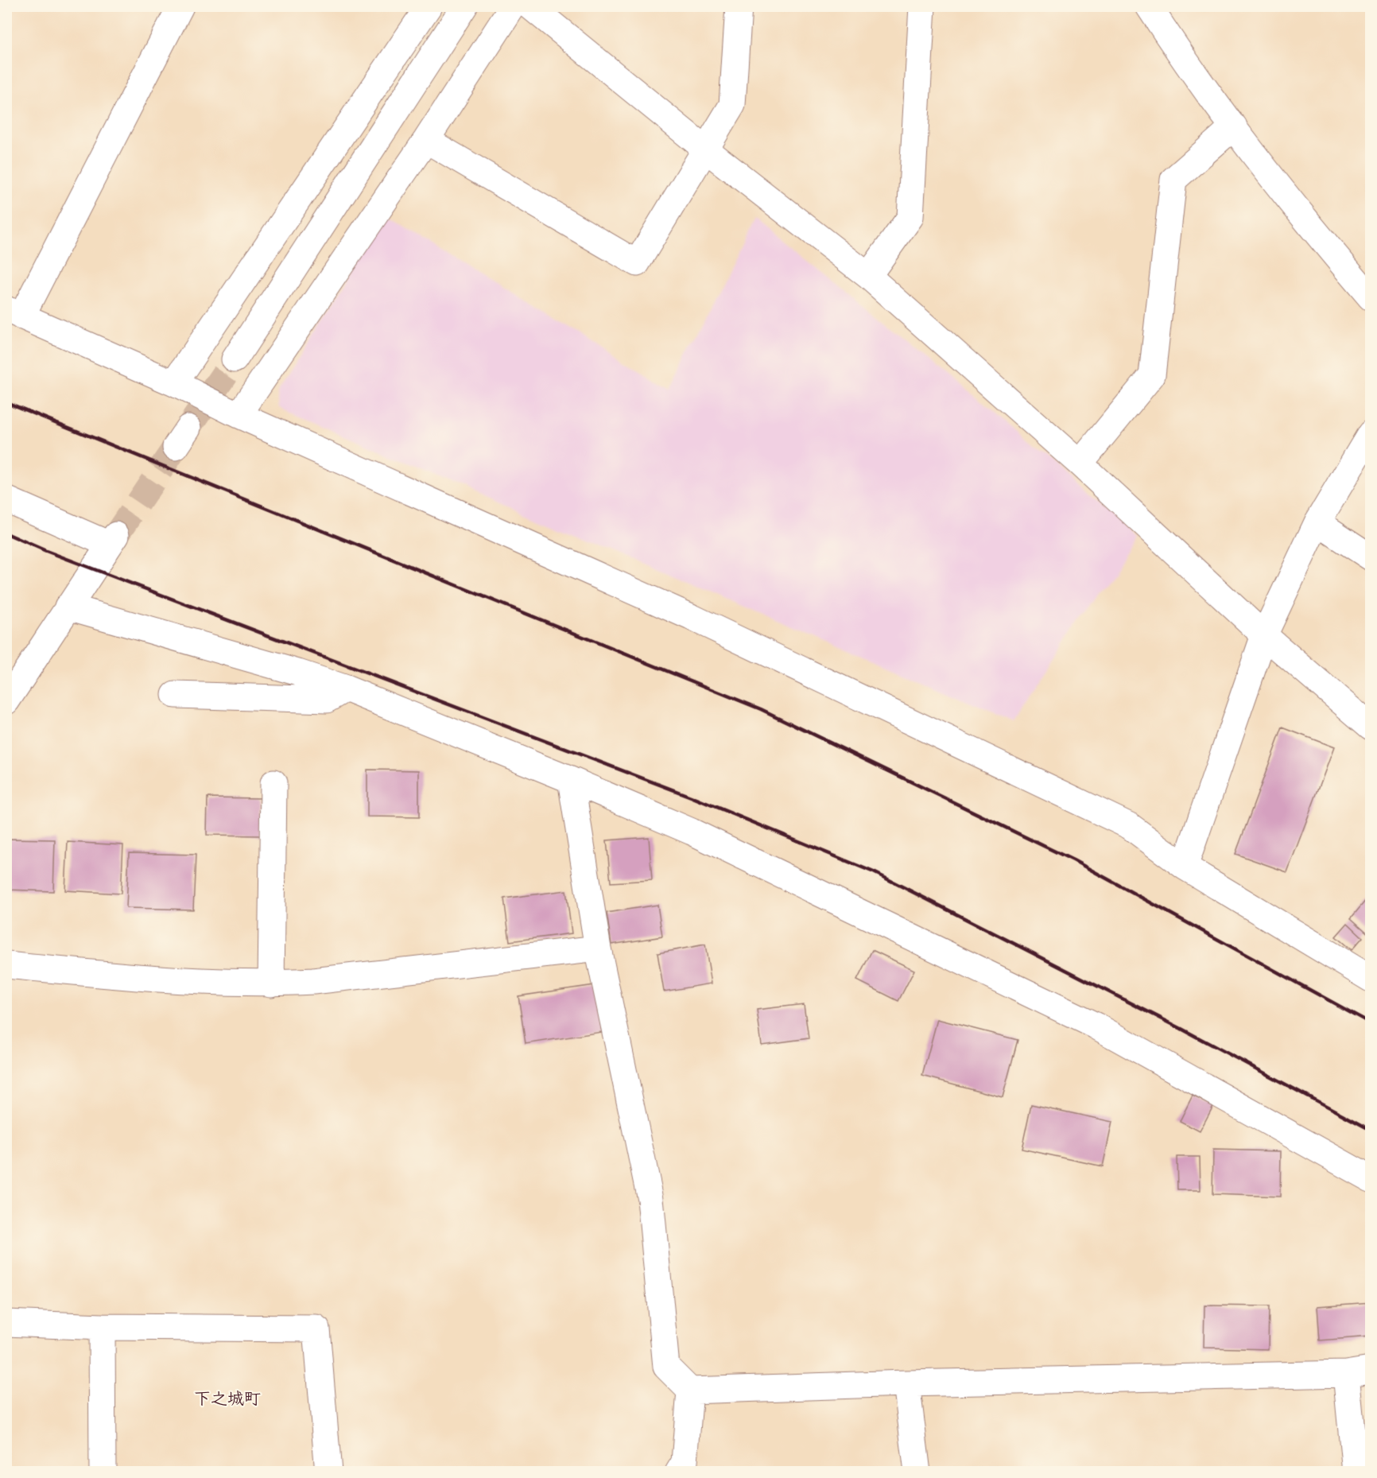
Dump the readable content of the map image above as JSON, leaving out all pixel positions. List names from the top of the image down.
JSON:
{
  "districts": ["下之城町"]
}
